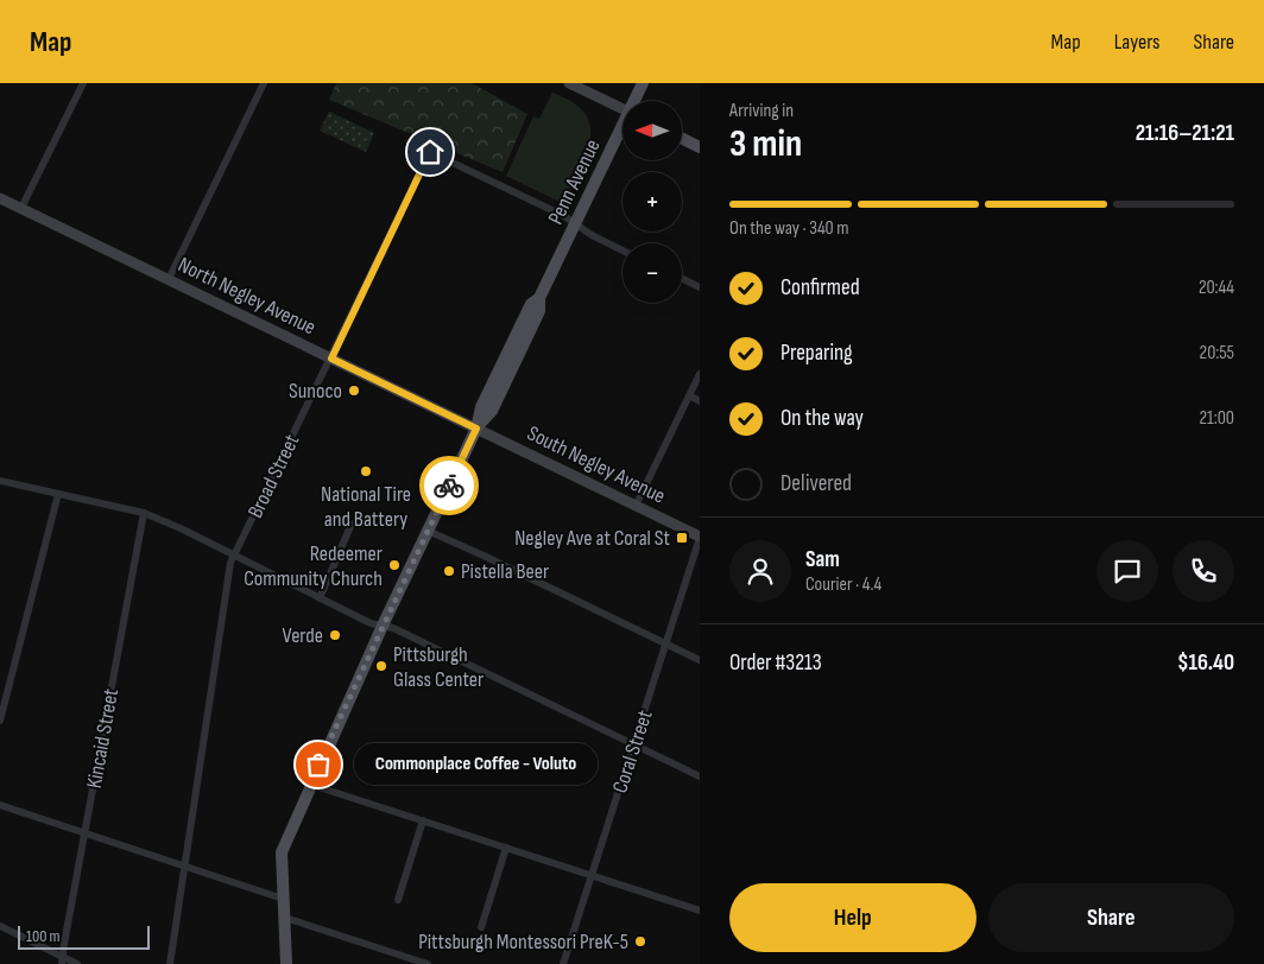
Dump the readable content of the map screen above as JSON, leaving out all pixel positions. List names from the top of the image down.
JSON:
{
  "streets": {
    "main road": ["Penn Avenue", "North Negley Avenue", "South Negley Avenue"],
    "street": ["Broad Street", "Kincaid Street", "Coral Street"]
  },
  "crossings": [
    ["Penn Avenue", "North Negley Avenue"],
    ["Penn Avenue", "South Negley Avenue"],
    ["Penn Avenue", "Broad Street"],
    ["North Negley Avenue", "South Negley Avenue"],
    ["North Negley Avenue", "Broad Street"],
    ["South Negley Avenue", "Coral Street"]
  ],
  "places": {
    "other": [
      "Sunoco",
      "National Tire and Battery",
      "Redeemer Community Church",
      "Pistella Beer",
      "Verde",
      "Pittsburgh Glass Center",
      "Commonplace Coffee - Voluto",
      "Pittsburgh Montessori PreK-5"
    ],
    "transit": ["Negley Ave at Coral St"]
  },
  "scale_bar": "100 m",
  "north": "left",
  "page": {
    "header": "Map",
    "nav": ["Map", "Layers", "Share"],
    "heading": ["3 min", "Arriving in", "21:16–21:21"],
    "panel": [
      "Sam",
      "Courier · 4.4",
      "Order #3213",
      "$16.40"
    ],
    "map_buttons": ["+", "−"],
    "bar": "On the way · 340 m",
    "list": [
      ["Confirmed", "20:44"],
      ["Preparing", "20:55"],
      ["On the way", "21:00"],
      "Delivered"
    ],
    "bubble": "Commonplace Coffee - Voluto",
    "buttons": ["Help", "Share"],
    "scale": "100 m"
  }
}
